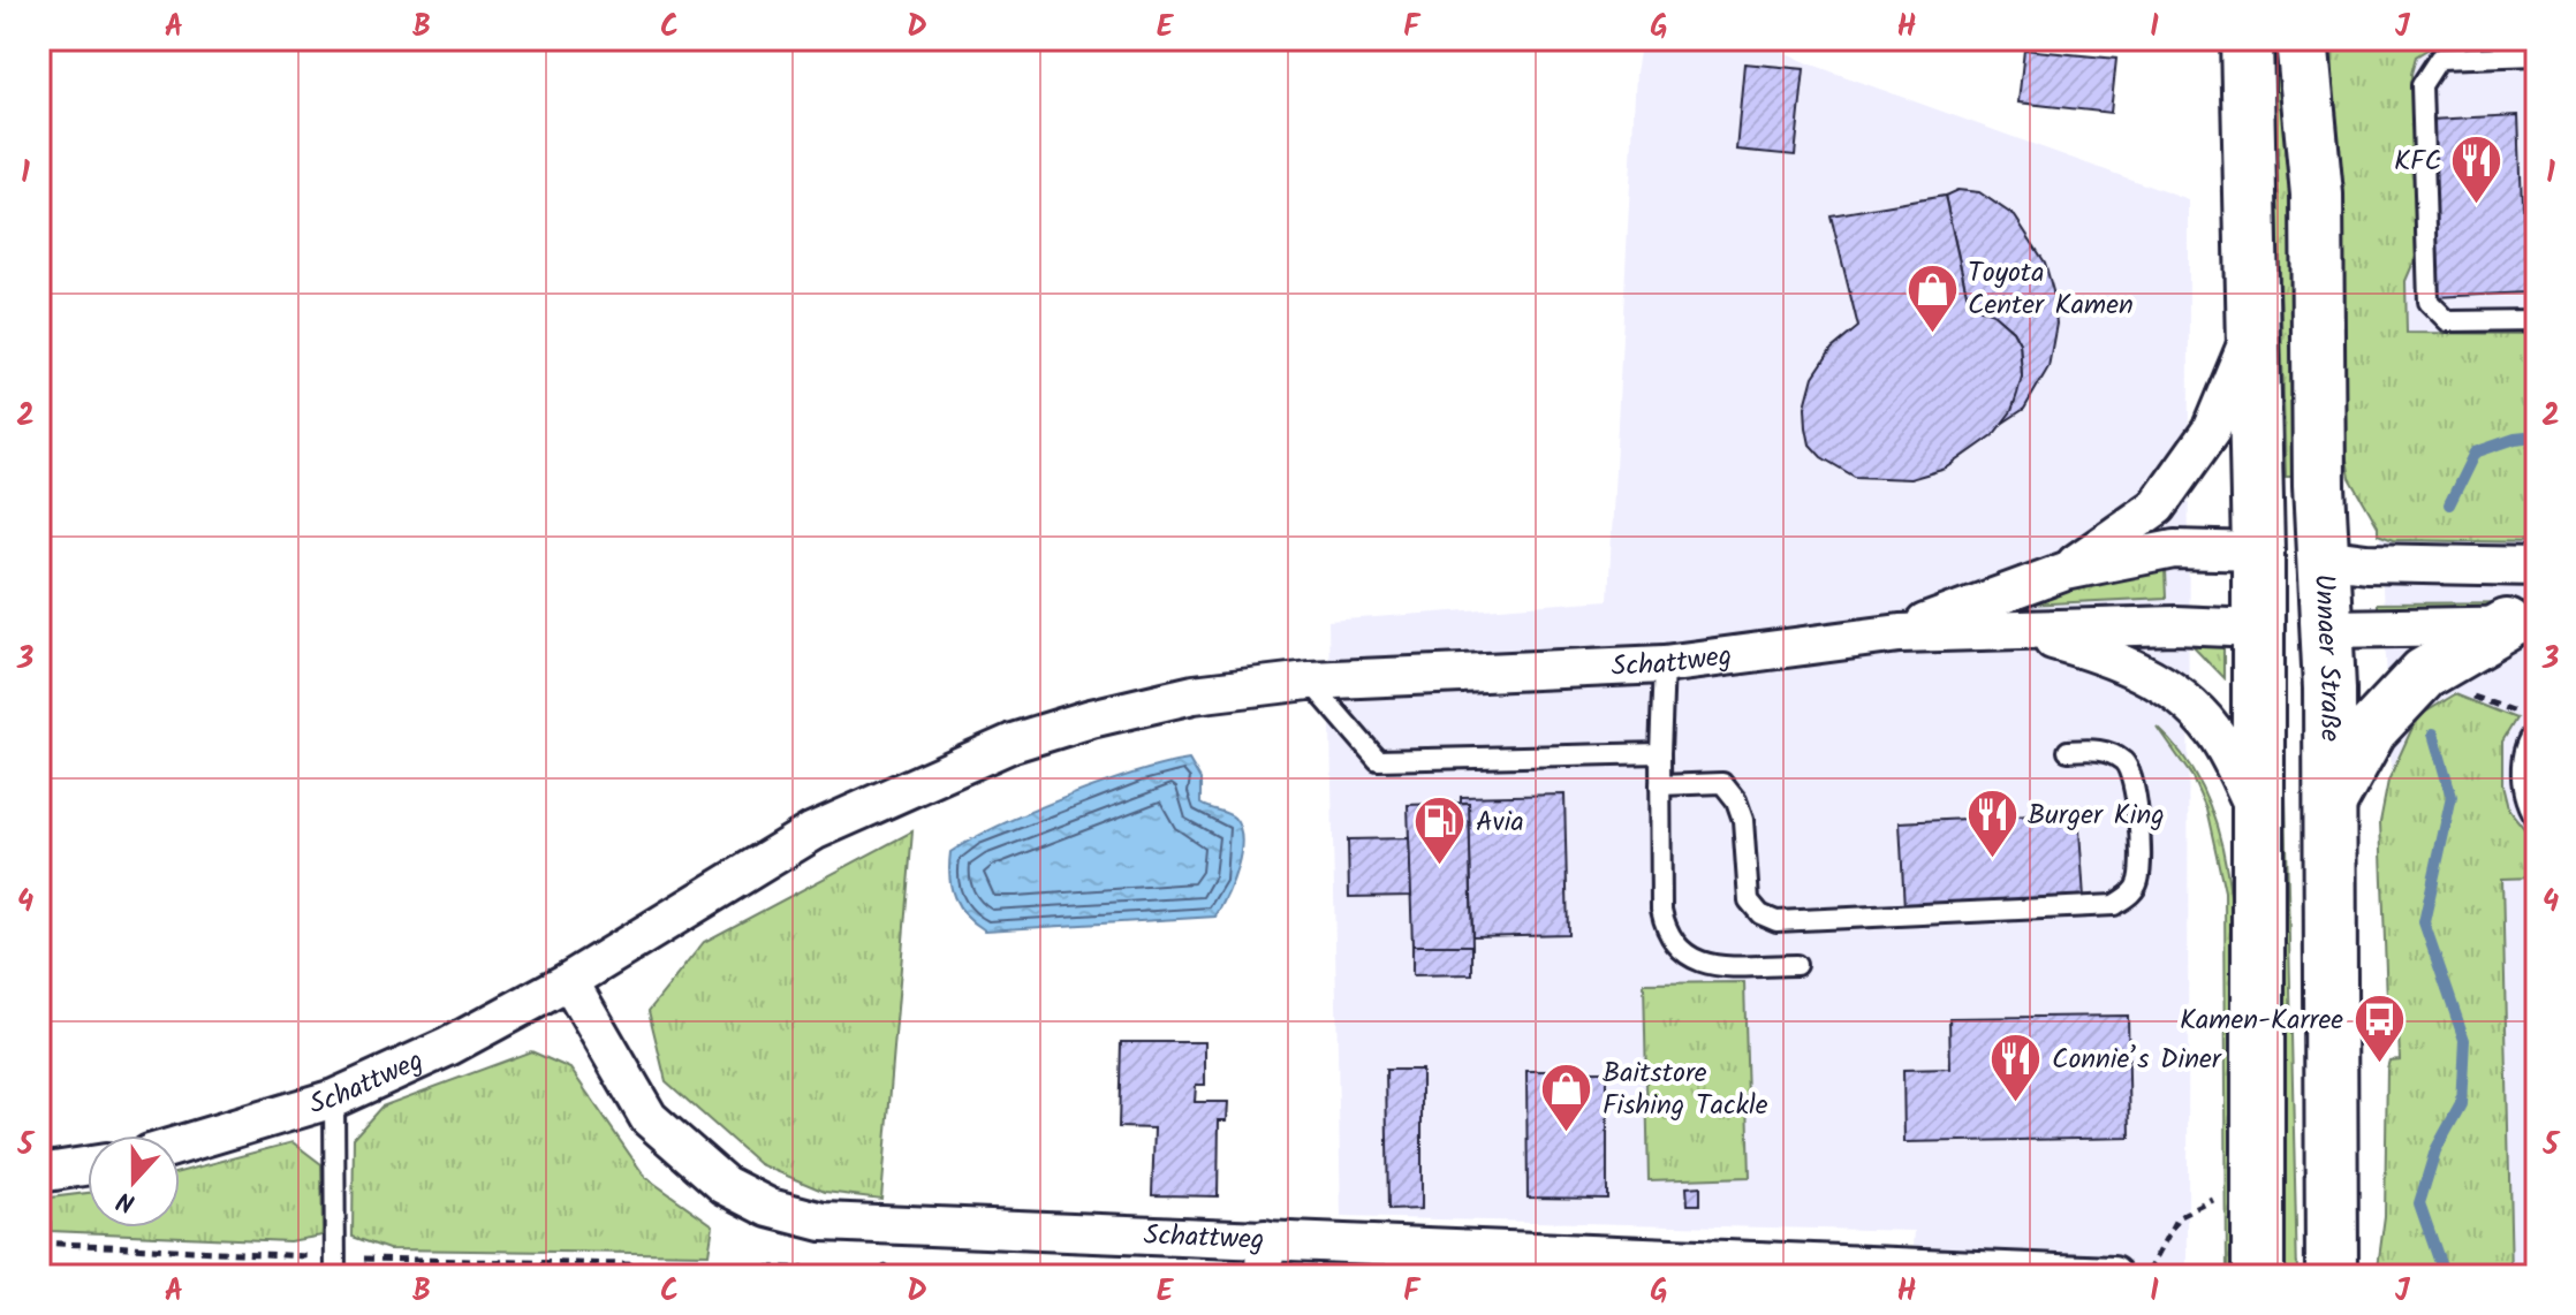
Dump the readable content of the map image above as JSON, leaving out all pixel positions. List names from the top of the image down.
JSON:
{
  "streets": {
    "main road": ["Unnaer Straße", "Schattweg"]
  },
  "crossings": [
    ["Unnaer Straße", "Schattweg"]
  ],
  "places": {
    "restaurant": ["KFC", "Burger King", "Connie’s Diner"],
    "shop": ["Toyota Center Kamen", "Baitstore Fishing Tackle"],
    "fuel station": ["Avia"],
    "bus stop": ["Kamen-Karree"]
  },
  "north": "bottom",
  "grid": {
    "columns": [
      "A",
      "B",
      "C",
      "D",
      "E",
      "F",
      "G",
      "H",
      "I",
      "J"
    ],
    "rows": [
      "1",
      "2",
      "3",
      "4",
      "5"
    ]
  }
}
